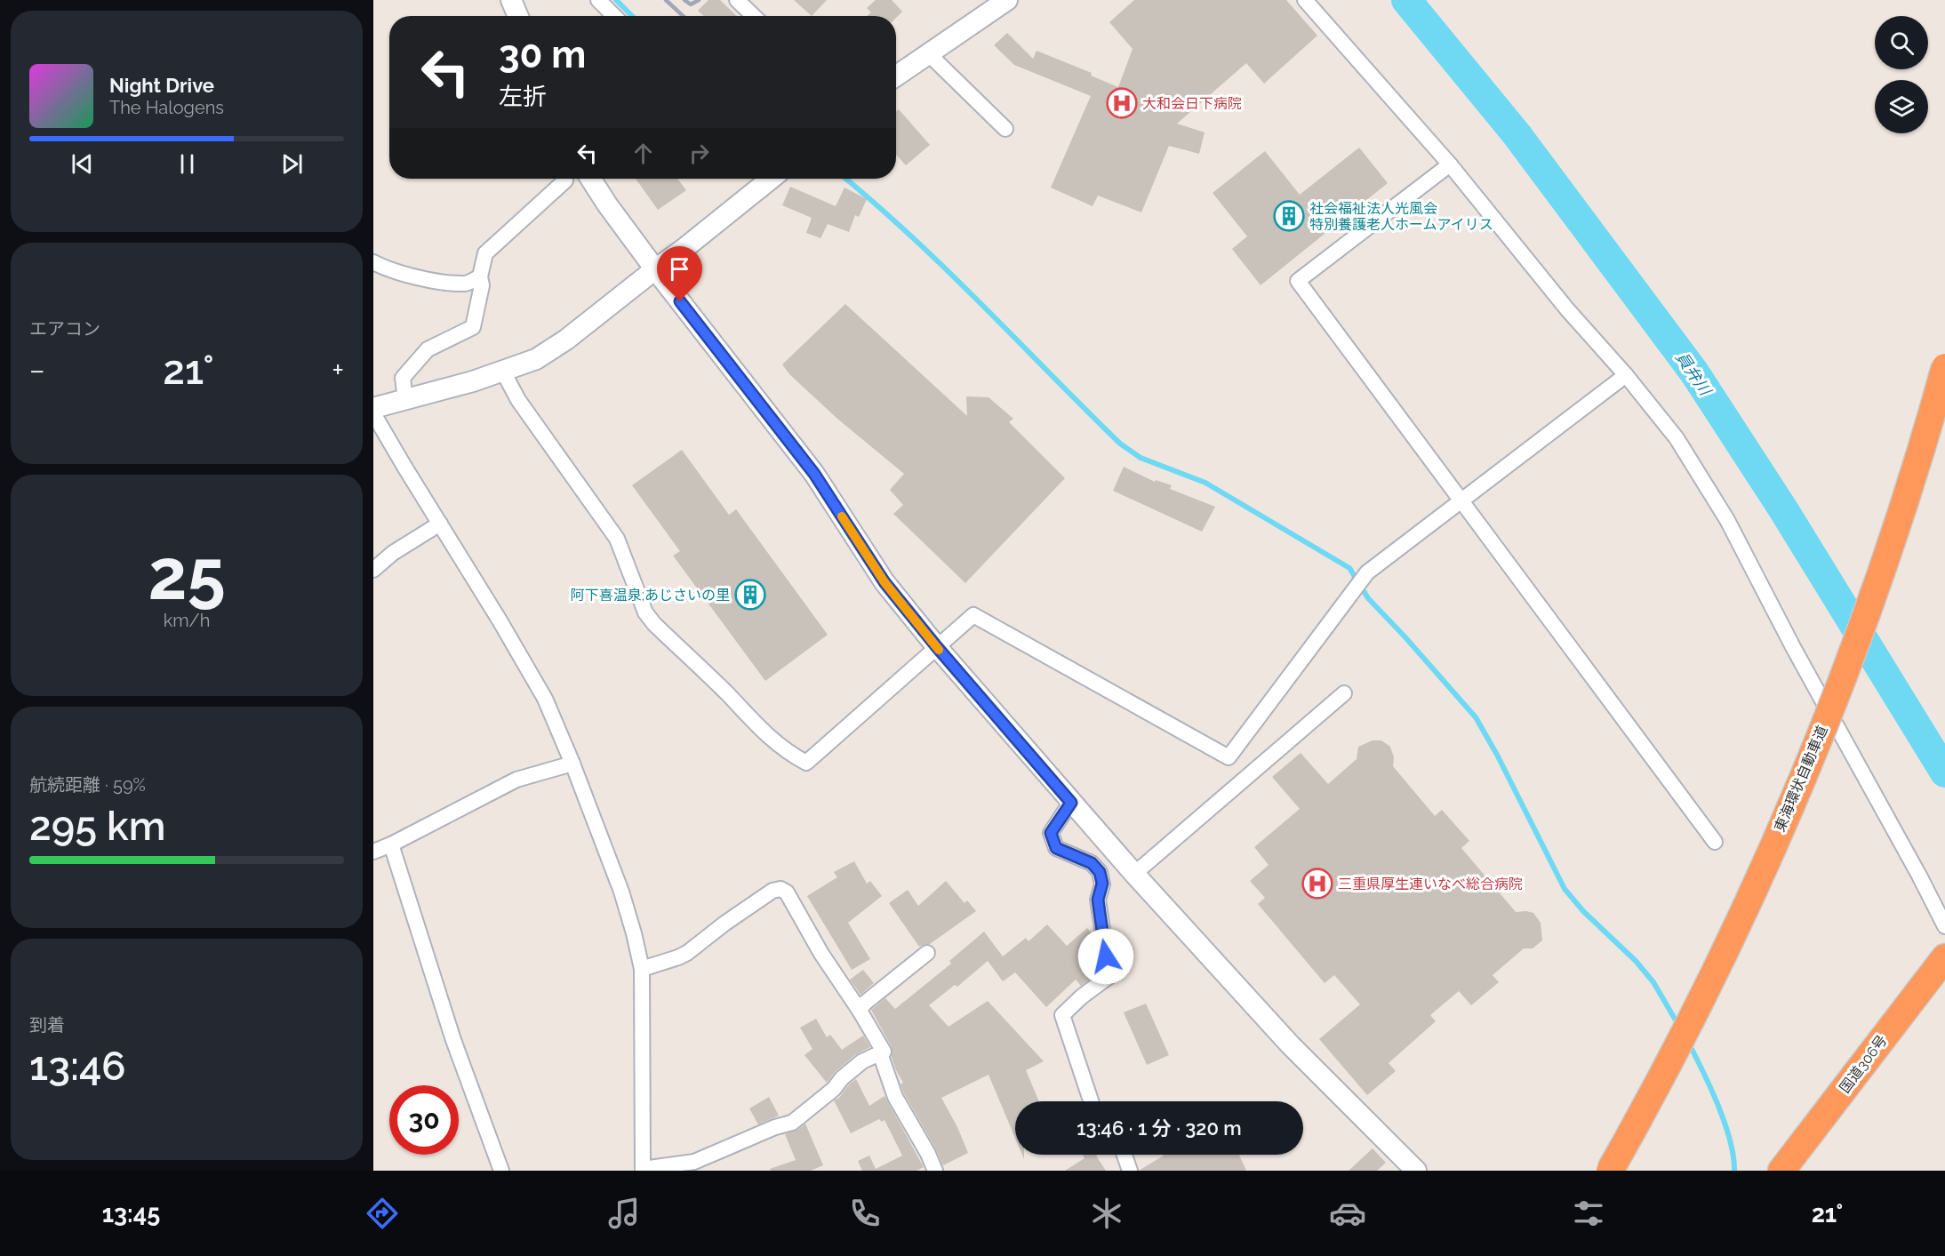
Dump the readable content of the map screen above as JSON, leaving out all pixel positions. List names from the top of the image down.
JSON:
{
  "streets": {
    "highway": ["東海環状自動車道", "国道306号"]
  },
  "water": ["員弁川"],
  "places": {
    "hospital": ["大和会日下病院", "三重県厚生連いなべ総合病院"],
    "building": ["社会福祉法人光風会 特別養護老人ホームアイリス", "阿下喜温泉;あじさいの里"]
  },
  "page": {
    "turn": ["30 m", "左折"],
    "song": ["Night Drive", "The Halogens"],
    "tile": [
      "エアコン",
      ["25", "km/h"],
      ["航続距離 · 59%", "295 km"],
      ["到着", "13:46"]
    ],
    "heat": ["−", "21°", "+"],
    "limit": "30",
    "trip": "13:46 · 1 分 · 320 m",
    "tabs": ["13:45", "21°"]
  }
}
